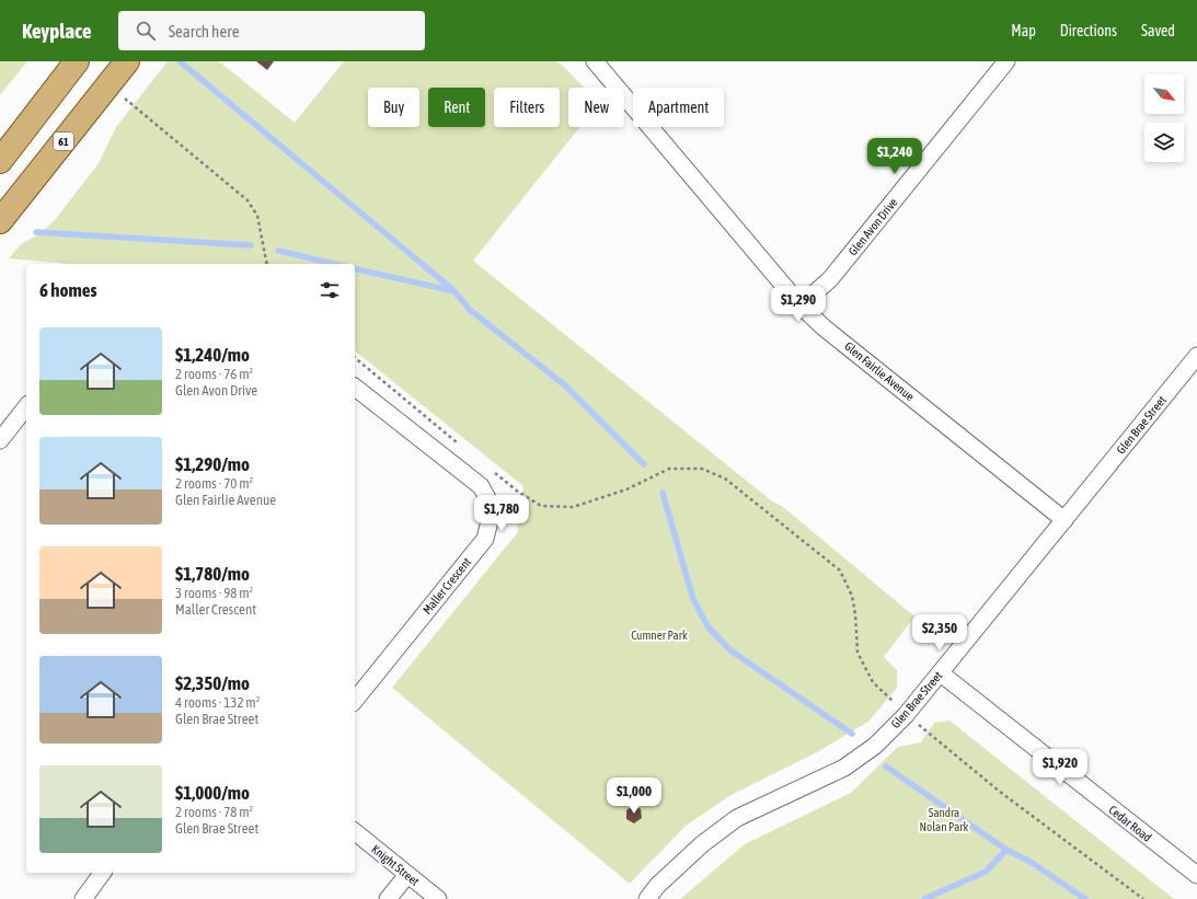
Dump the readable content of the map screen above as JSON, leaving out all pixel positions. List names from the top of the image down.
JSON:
{
  "streets": {
    "main road": ["61"],
    "street": [
      "Glen Avon Drive",
      "Glen Fairlie Avenue",
      "Glen Brae Street",
      "Maller Crescent",
      "Cedar Road",
      "Knight Street"
    ]
  },
  "crossings": [
    ["Glen Avon Drive", "Glen Fairlie Avenue"],
    ["Glen Fairlie Avenue", "Glen Brae Street"],
    ["Glen Brae Street", "Cedar Road"]
  ],
  "parks": ["Cumner Park", "Sandra Nolan Park"],
  "north": "bottom right",
  "page": {
    "header": "Keyplace",
    "search": "Search here",
    "nav": ["Map", "Directions", "Saved"],
    "chip": [
      "Buy",
      "Rent",
      "Filters",
      "New",
      "Apartment"
    ],
    "price": [
      "$1,240",
      "$1,290",
      "$1,780",
      "$2,350",
      "$1,920",
      "$1,000"
    ],
    "heading": "6 homes",
    "list": [
      {
        "name": "$1,240/mo",
        "note": "2 rooms · 76 m² · Glen Avon Drive"
      },
      {
        "name": "$1,290/mo",
        "note": "2 rooms · 70 m² · Glen Fairlie Avenue"
      },
      {
        "name": "$1,780/mo",
        "note": "3 rooms · 98 m² · Maller Crescent"
      },
      {
        "name": "$2,350/mo",
        "note": "4 rooms · 132 m² · Glen Brae Street"
      },
      {
        "name": "$1,000/mo",
        "note": "2 rooms · 78 m² · Glen Brae Street"
      }
    ]
  }
}
